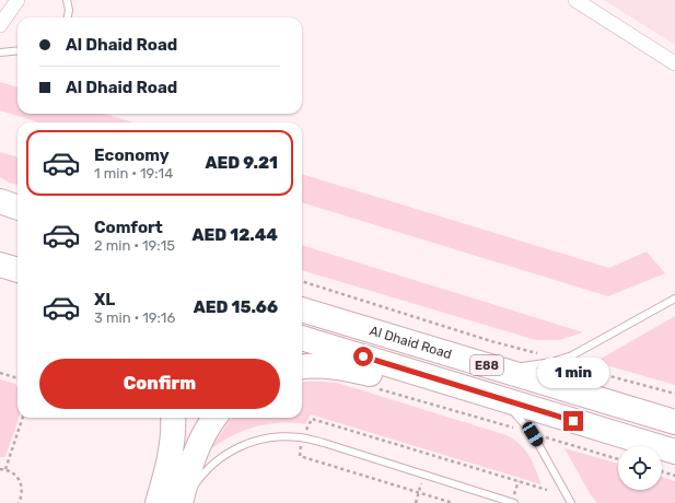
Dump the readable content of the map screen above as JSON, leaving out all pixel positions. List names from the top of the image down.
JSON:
{
  "streets": {
    "highway": ["Al Dhaid Road", "E88"]
  },
  "page": {
    "banner": ["Al Dhaid Road", "Al Dhaid Road"],
    "list": [
      {
        "name": "Economy",
        "note": "1 min · 19:14",
        "value": "AED 9.21"
      },
      {
        "name": "Comfort",
        "note": "2 min · 19:15",
        "value": "AED 12.44"
      },
      {
        "name": "XL",
        "note": "3 min · 19:16",
        "value": "AED 15.66"
      }
    ],
    "buttons": "Confirm",
    "bubble": "1 min"
  }
}
